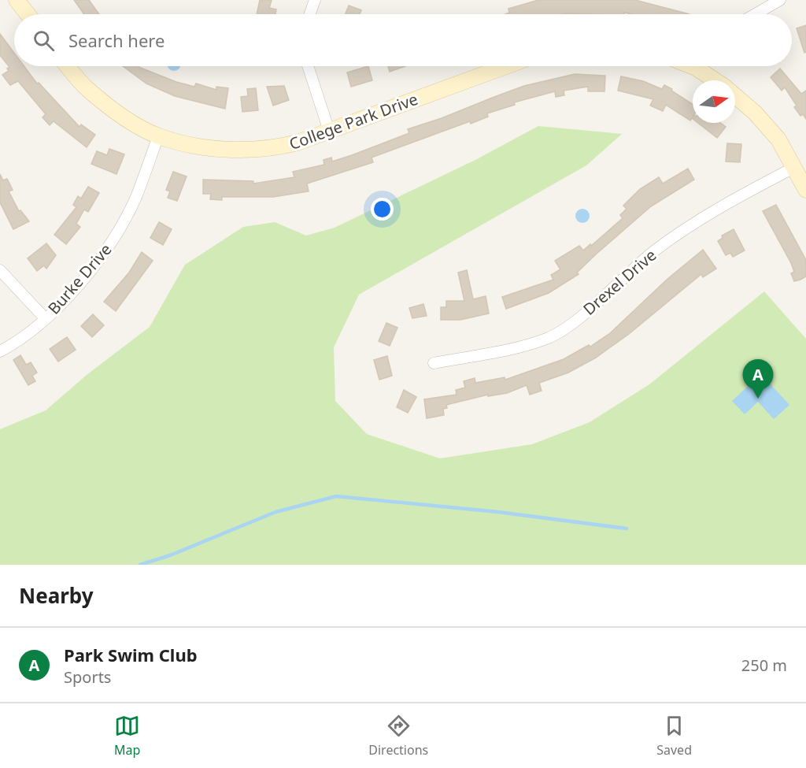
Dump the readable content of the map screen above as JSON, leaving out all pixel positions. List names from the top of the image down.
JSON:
{
  "streets": {
    "street": ["College Park Drive", "Burke Drive", "Drexel Drive"]
  },
  "crossings": [
    ["College Park Drive", "Burke Drive"]
  ],
  "north": "right",
  "page": {
    "search": "Search here",
    "pins": "A",
    "heading": "Nearby",
    "list": [
      {
        "mark": "A",
        "name": "Park Swim Club",
        "note": "Sports",
        "value": "250 m"
      }
    ],
    "nav": ["Map", "Directions", "Saved"]
  }
}
